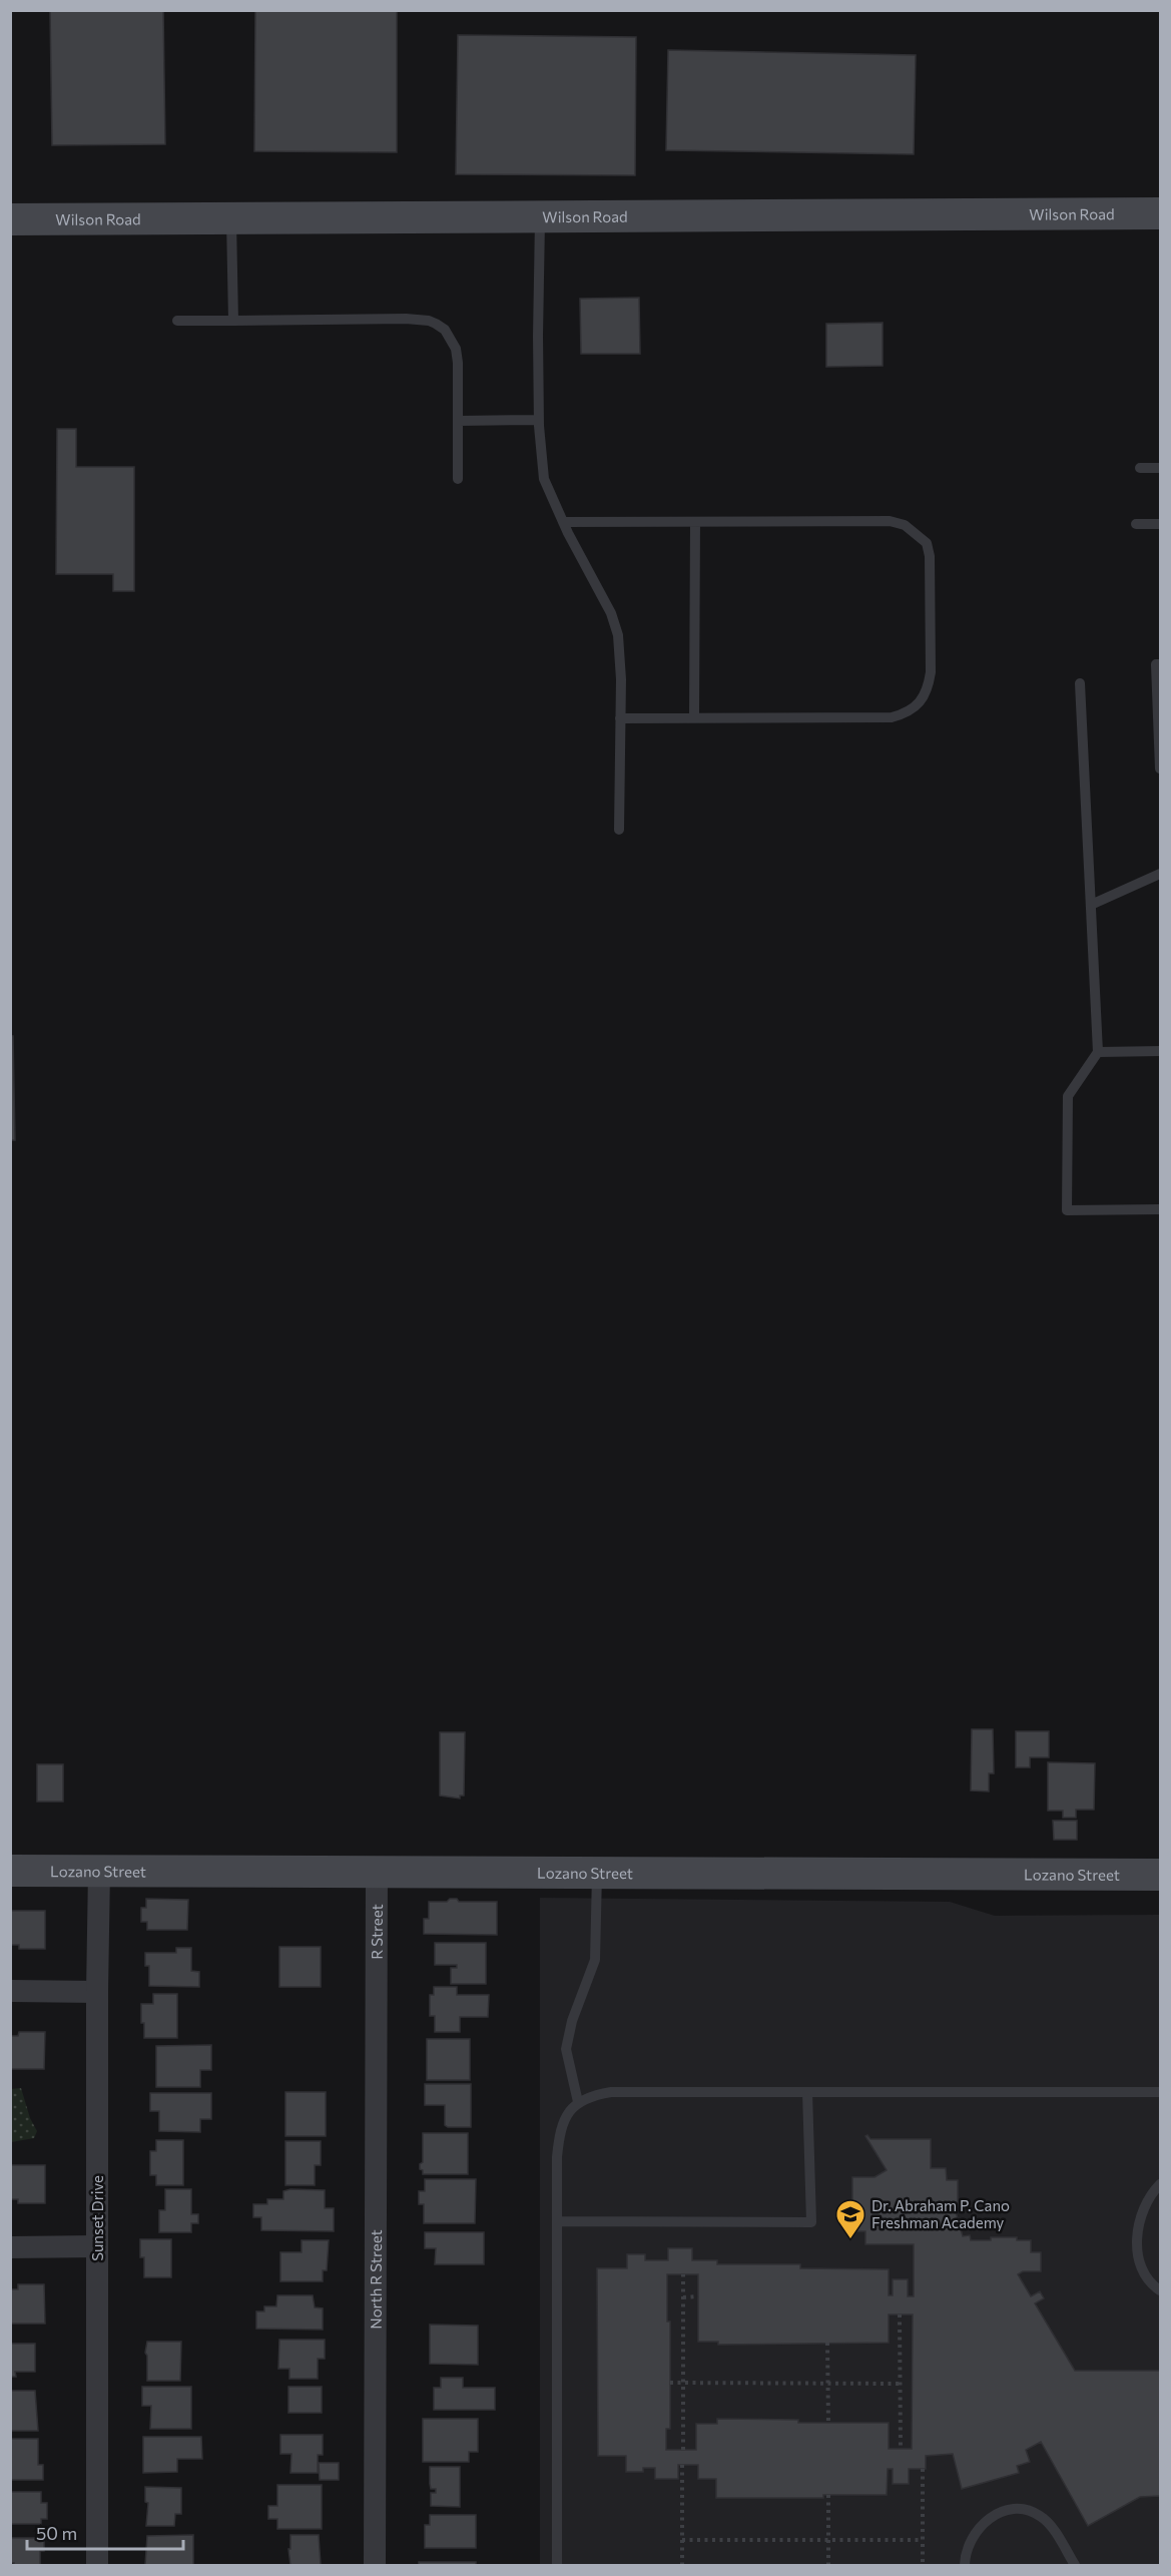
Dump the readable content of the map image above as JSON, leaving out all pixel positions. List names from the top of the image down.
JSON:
{
  "streets": {
    "street": [
      "Wilson Road",
      "Lozano Street",
      "R Street",
      "Sunset Drive",
      "North R Street"
    ]
  },
  "crossings": [
    ["Lozano Street", "R Street"],
    ["Lozano Street", "Sunset Drive"],
    ["R Street", "North R Street"]
  ],
  "places": {
    "school or university": ["Dr. Abraham P. Cano Freshman Academy"]
  },
  "scale_bar": "50 m"
}
